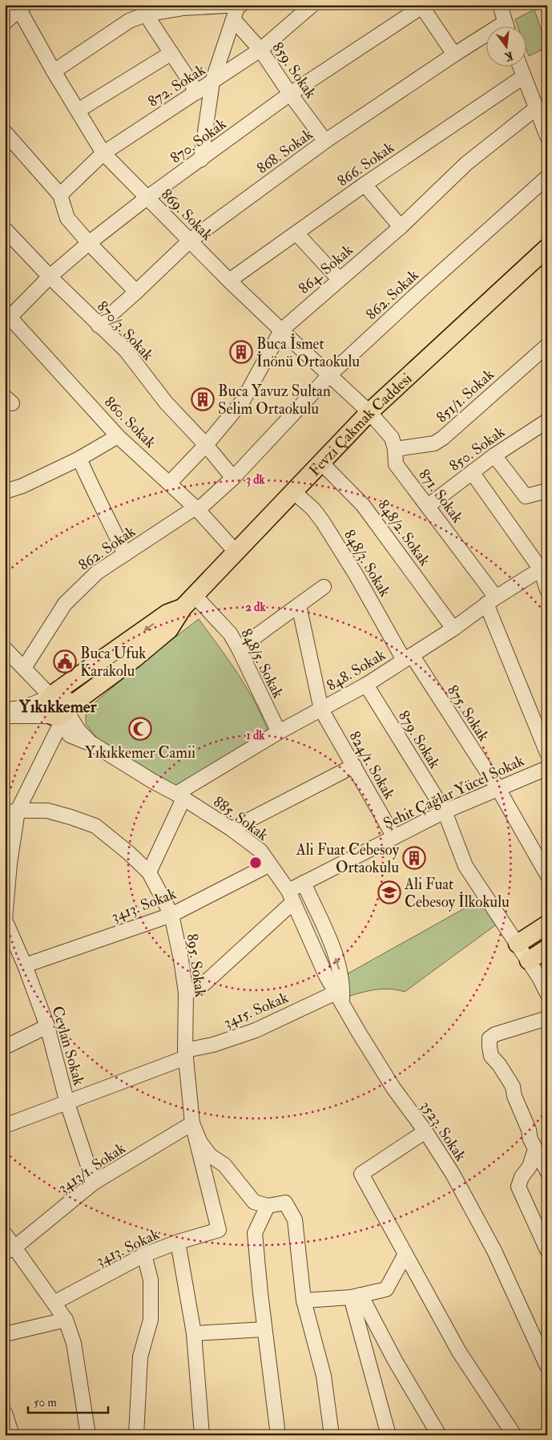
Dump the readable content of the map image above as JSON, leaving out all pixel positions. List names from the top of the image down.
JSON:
{
  "streets": {
    "main road": ["Fevzi Çakmak Caddesi"],
    "street": [
      "859. Sokak",
      "872. Sokak",
      "870. Sokak",
      "868. Sokak",
      "866. Sokak",
      "869. Sokak",
      "864. Sokak",
      "862. Sokak",
      "870/3. Sokak",
      "851/1. Sokak",
      "860. Sokak",
      "850. Sokak",
      "871. Sokak",
      "848/2. Sokak",
      "848/3. Sokak",
      "848/5. Sokak",
      "848. Sokak",
      "875. Sokak",
      "879. Sokak",
      "824/1. Sokak",
      "Şehit Çağlar Yücel Sokak",
      "885. Sokak",
      "3413. Sokak",
      "895. Sokak",
      "3415. Sokak",
      "Ceylan Sokak",
      "3523. Sokak",
      "3413/1. Sokak"
    ]
  },
  "crossings": [
    ["859. Sokak", "872. Sokak"],
    ["859. Sokak", "870. Sokak"],
    ["859. Sokak", "868. Sokak"],
    ["872. Sokak", "869. Sokak"],
    ["870. Sokak", "869. Sokak"],
    ["870. Sokak", "870/3. Sokak"],
    ["870. Sokak", "860. Sokak"],
    ["868. Sokak", "869. Sokak"],
    ["868. Sokak", "870/3. Sokak"],
    ["866. Sokak", "869. Sokak"],
    ["869. Sokak", "864. Sokak"],
    ["869. Sokak", "862. Sokak"],
    ["869. Sokak", "Fevzi Çakmak Caddesi"],
    ["869. Sokak", "871. Sokak"],
    ["864. Sokak", "870/3. Sokak"],
    ["864. Sokak", "860. Sokak"],
    ["862. Sokak", "870/3. Sokak"],
    ["862. Sokak", "860. Sokak"],
    ["851/1. Sokak", "871. Sokak"],
    ["860. Sokak", "Fevzi Çakmak Caddesi"],
    ["Fevzi Çakmak Caddesi", "871. Sokak"],
    ["Fevzi Çakmak Caddesi", "848/2. Sokak"],
    ["Fevzi Çakmak Caddesi", "848/3. Sokak"],
    ["Fevzi Çakmak Caddesi", "848/5. Sokak"],
    ["Fevzi Çakmak Caddesi", "885. Sokak"],
    ["850. Sokak", "871. Sokak"],
    ["871. Sokak", "848. Sokak"],
    ["848/2. Sokak", "848. Sokak"],
    ["848/3. Sokak", "848. Sokak"],
    ["848/3. Sokak", "875. Sokak"],
    ["848/5. Sokak", "848. Sokak"],
    ["848. Sokak", "875. Sokak"],
    ["848. Sokak", "879. Sokak"],
    ["848. Sokak", "824/1. Sokak"],
    ["848. Sokak", "885. Sokak"],
    ["875. Sokak", "Şehit Çağlar Yücel Sokak"],
    ["879. Sokak", "Şehit Çağlar Yücel Sokak"],
    ["824/1. Sokak", "Şehit Çağlar Yücel Sokak"],
    ["Şehit Çağlar Yücel Sokak", "885. Sokak"],
    ["Şehit Çağlar Yücel Sokak", "895. Sokak"],
    ["885. Sokak", "3413. Sokak"],
    ["885. Sokak", "3523. Sokak"],
    ["3413. Sokak", "895. Sokak"],
    ["3413. Sokak", "Ceylan Sokak"],
    ["895. Sokak", "3415. Sokak"],
    ["895. Sokak", "3413/1. Sokak"],
    ["3415. Sokak", "Ceylan Sokak"],
    ["3415. Sokak", "3523. Sokak"],
    ["Ceylan Sokak", "3413/1. Sokak"]
  ],
  "districts": ["Yıkıkkemer"],
  "places": {
    "building": ["Buca İsmet İnönü Ortaokulu", "Buca Yavuz Sultan Selim Ortaokulu", "Ali Fuat Cebesoy Ortaokulu"],
    "public building": ["Buca Ufuk Karakolu"],
    "mosque": ["Yıkıkkemer Camii"],
    "school or university": ["Ali Fuat Cebesoy İlkokulu"]
  },
  "scale_bar": "50 m",
  "north": "bottom",
  "rings": ["3 dk", "2 dk", "1 dk"]
}
